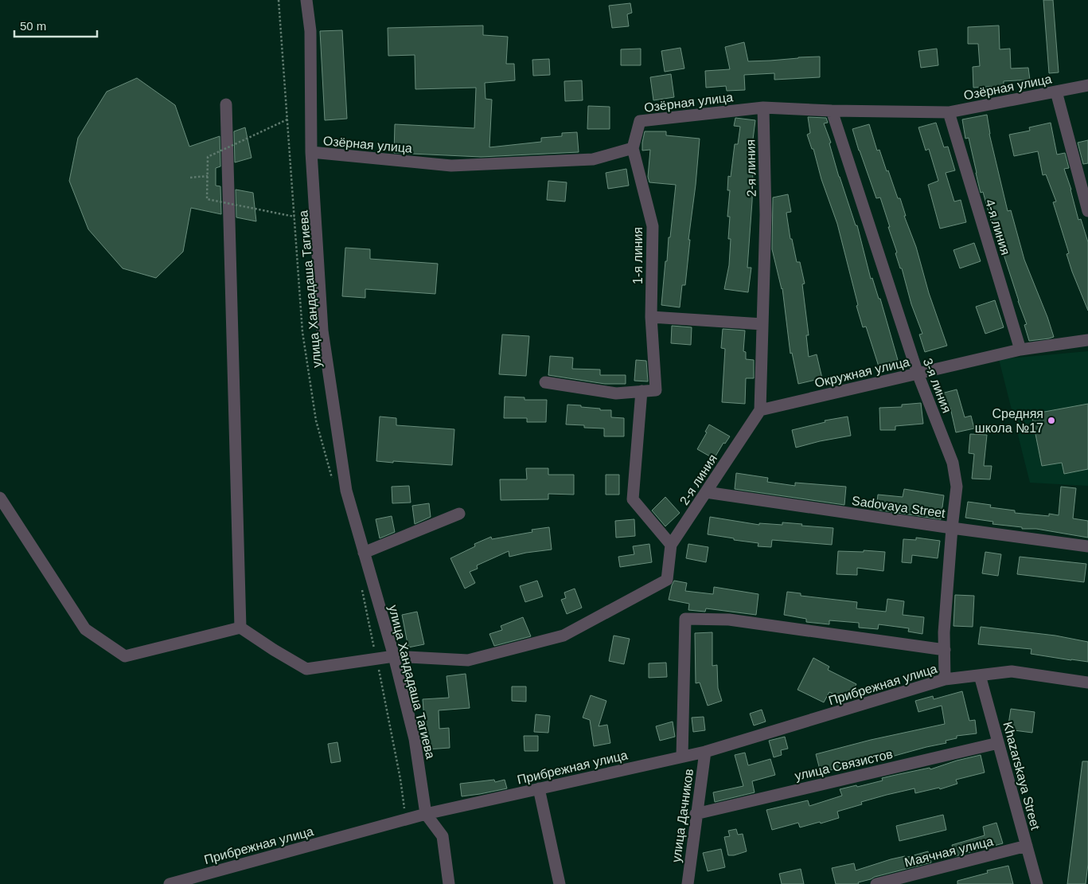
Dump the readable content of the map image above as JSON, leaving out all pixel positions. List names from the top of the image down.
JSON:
{
  "streets": {
    "street": [
      "Озёрная улица",
      "2-я линия",
      "4-я линия",
      "1-я линия",
      "улица Хандадаша Тагиева",
      "Окружная улица",
      "3-я линия",
      "Sadovaya Street",
      "Прибрежная улица",
      "улица Связистов",
      "Khazarskaya Street",
      "улица Дачников",
      "Маячная улица"
    ]
  },
  "crossings": [
    ["Озёрная улица", "2-я линия"],
    ["Озёрная улица", "4-я линия"],
    ["Озёрная улица", "1-я линия"],
    ["Озёрная улица", "улица Хандадаша Тагиева"],
    ["Озёрная улица", "3-я линия"],
    ["2-я линия", "улица Хандадаша Тагиева"],
    ["2-я линия", "Окружная улица"],
    ["2-я линия", "Sadovaya Street"],
    ["4-я линия", "Окружная улица"],
    ["улица Хандадаша Тагиева", "Прибрежная улица"],
    ["Окружная улица", "3-я линия"],
    ["3-я линия", "Sadovaya Street"],
    ["3-я линия", "Прибрежная улица"],
    ["Прибрежная улица", "Khazarskaya Street"],
    ["Прибрежная улица", "улица Дачников"],
    ["улица Связистов", "Khazarskaya Street"],
    ["улица Связистов", "улица Дачников"],
    ["Khazarskaya Street", "Маячная улица"]
  ],
  "places": ["Средняя школа №17"],
  "scale_bar": "50 m"
}
